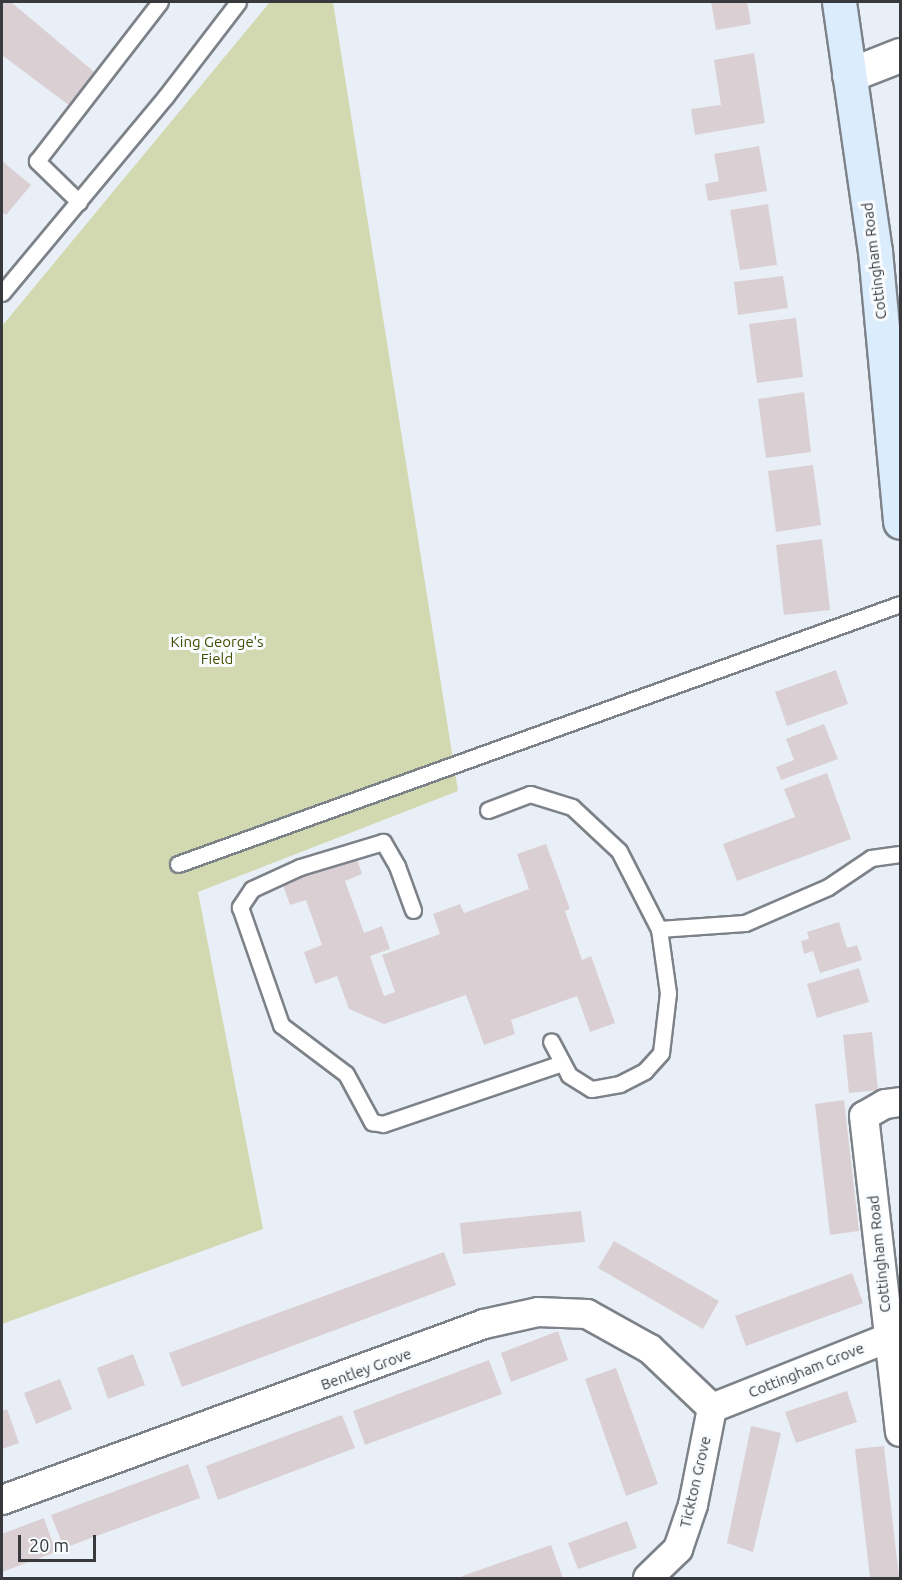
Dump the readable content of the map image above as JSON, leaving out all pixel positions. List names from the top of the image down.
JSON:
{
  "streets": {
    "main road": ["Cottingham Road"],
    "street": ["Bentley Grove", "Cottingham Grove", "Tickton Grove"]
  },
  "crossings": [
    ["Cottingham Road", "Cottingham Grove"],
    ["Bentley Grove", "Cottingham Grove"],
    ["Bentley Grove", "Tickton Grove"],
    ["Cottingham Grove", "Tickton Grove"]
  ],
  "parks": ["King George's Field"],
  "scale_bar": "20 m"
}
